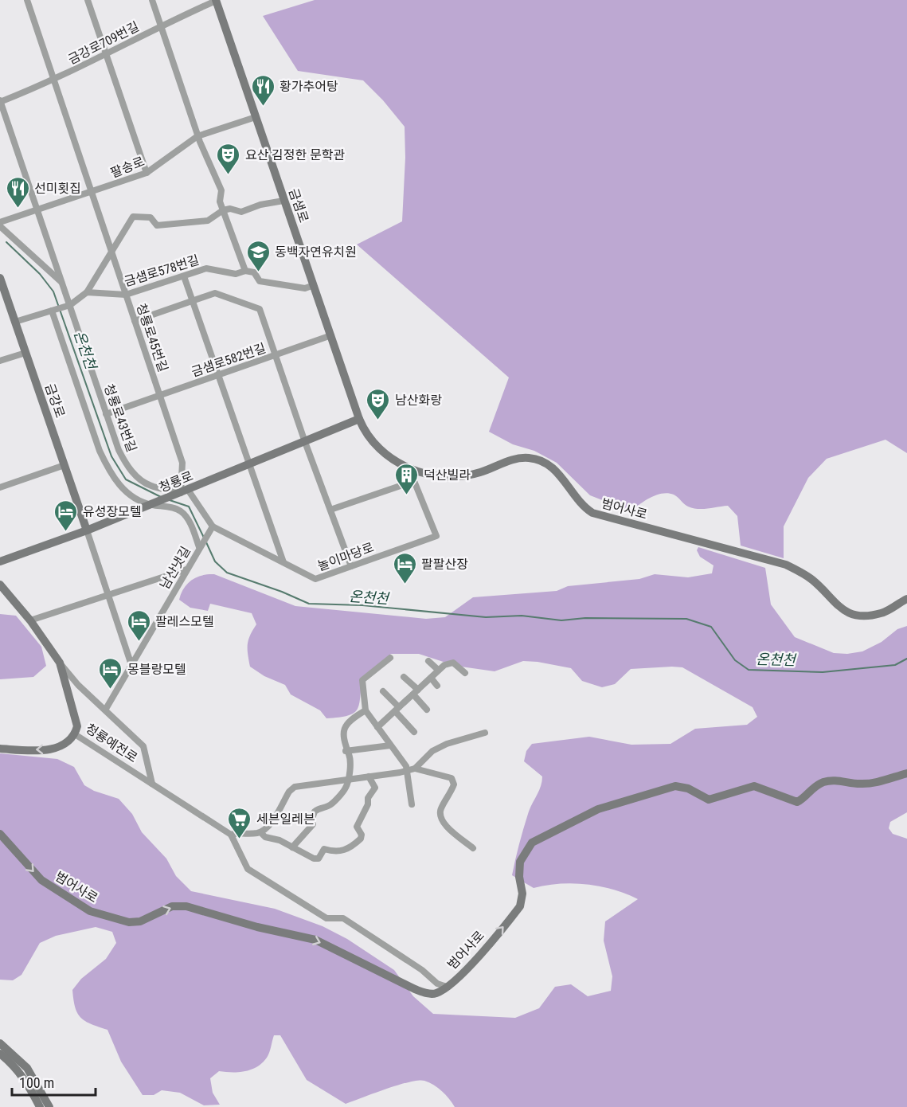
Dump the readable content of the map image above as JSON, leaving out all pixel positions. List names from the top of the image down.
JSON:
{
  "streets": {
    "street": [
      "금강로709번길",
      "팔송로",
      "금샘로",
      "금샘로578번길",
      "청룡로45번길",
      "금샘로582번길",
      "금강로",
      "청룡로43번길",
      "청룡로",
      "범어사로",
      "놀이마당로",
      "남산냇길",
      "청룡예전로"
    ]
  },
  "crossings": [
    ["금강로709번길", "금샘로"],
    ["금강로709번길", "청룡로45번길"],
    ["금강로709번길", "청룡로43번길"],
    ["팔송로", "금샘로"],
    ["팔송로", "청룡로45번길"],
    ["팔송로", "청룡로43번길"],
    ["금샘로", "금샘로582번길"],
    ["금샘로", "청룡로"],
    ["금샘로", "범어사로"],
    ["금샘로578번길", "청룡로45번길"],
    ["청룡로45번길", "금샘로582번길"],
    ["청룡로45번길", "청룡로43번길"],
    ["청룡로45번길", "청룡로"],
    ["청룡로45번길", "놀이마당로"],
    ["금샘로582번길", "청룡로43번길"],
    ["금강로", "청룡로"],
    ["청룡로43번길", "청룡로"],
    ["청룡로43번길", "놀이마당로"],
    ["청룡로", "범어사로"],
    ["청룡로", "놀이마당로"],
    ["청룡로", "남산냇길"],
    ["범어사로", "놀이마당로"]
  ],
  "one_way": ["범어사로"],
  "water": ["온천천"],
  "places": {
    "restaurant": ["황가추어탕", "선미횟집"],
    "theatre": ["요산 김정한 문학관", "남산화랑"],
    "school or university": ["동백자연유치원"],
    "building": ["덕산빌라"],
    "hotel": [
      "유성장모텔",
      "팔팔산장",
      "팔레스모텔",
      "몽블랑모텔"
    ],
    "supermarket": ["세븐일레븐"]
  },
  "scale_bar": "100 m"
}
